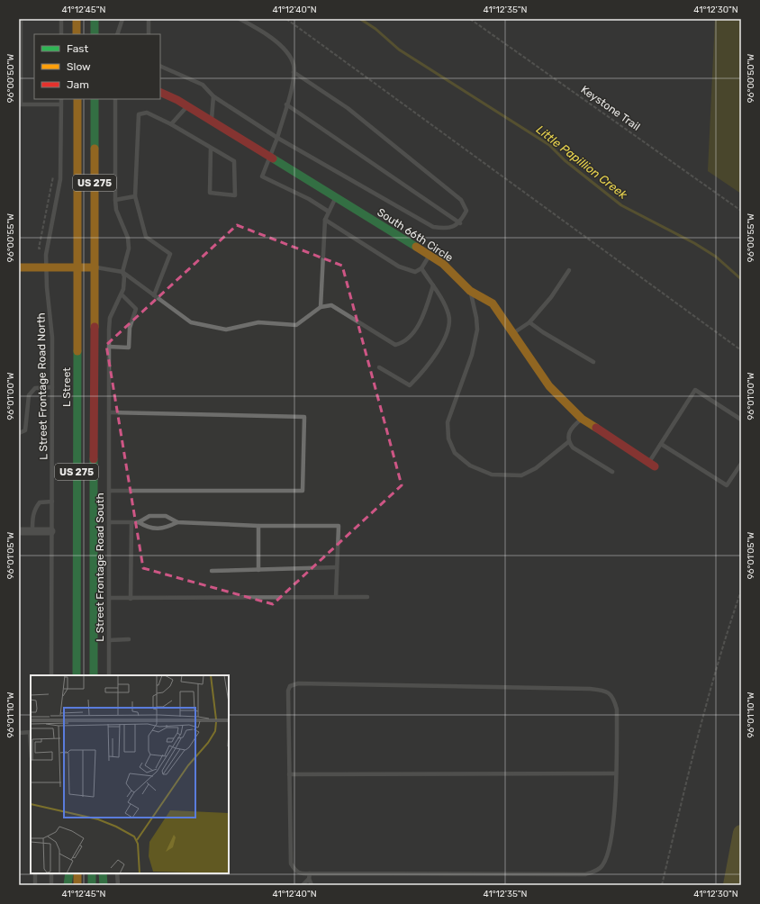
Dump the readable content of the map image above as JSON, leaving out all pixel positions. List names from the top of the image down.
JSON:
{
  "streets": {
    "main road": ["US 275", "South 66th Circle", "L Street"],
    "lane": ["L Street Frontage Road North", "L Street Frontage Road South"],
    "path": ["Keystone Trail"]
  },
  "water": ["Little Papillion Creek"],
  "legend": ["Fast", "Slow", "Jam"],
  "coordinates": [
    "41°12'45\"N",
    "41°12'40\"N",
    "41°12'35\"N",
    "41°12'30\"N",
    "96°00'50\"W",
    "96°00'55\"W",
    "96°01'00\"W",
    "96°01'05\"W",
    "96°01'10\"W"
  ]
}
